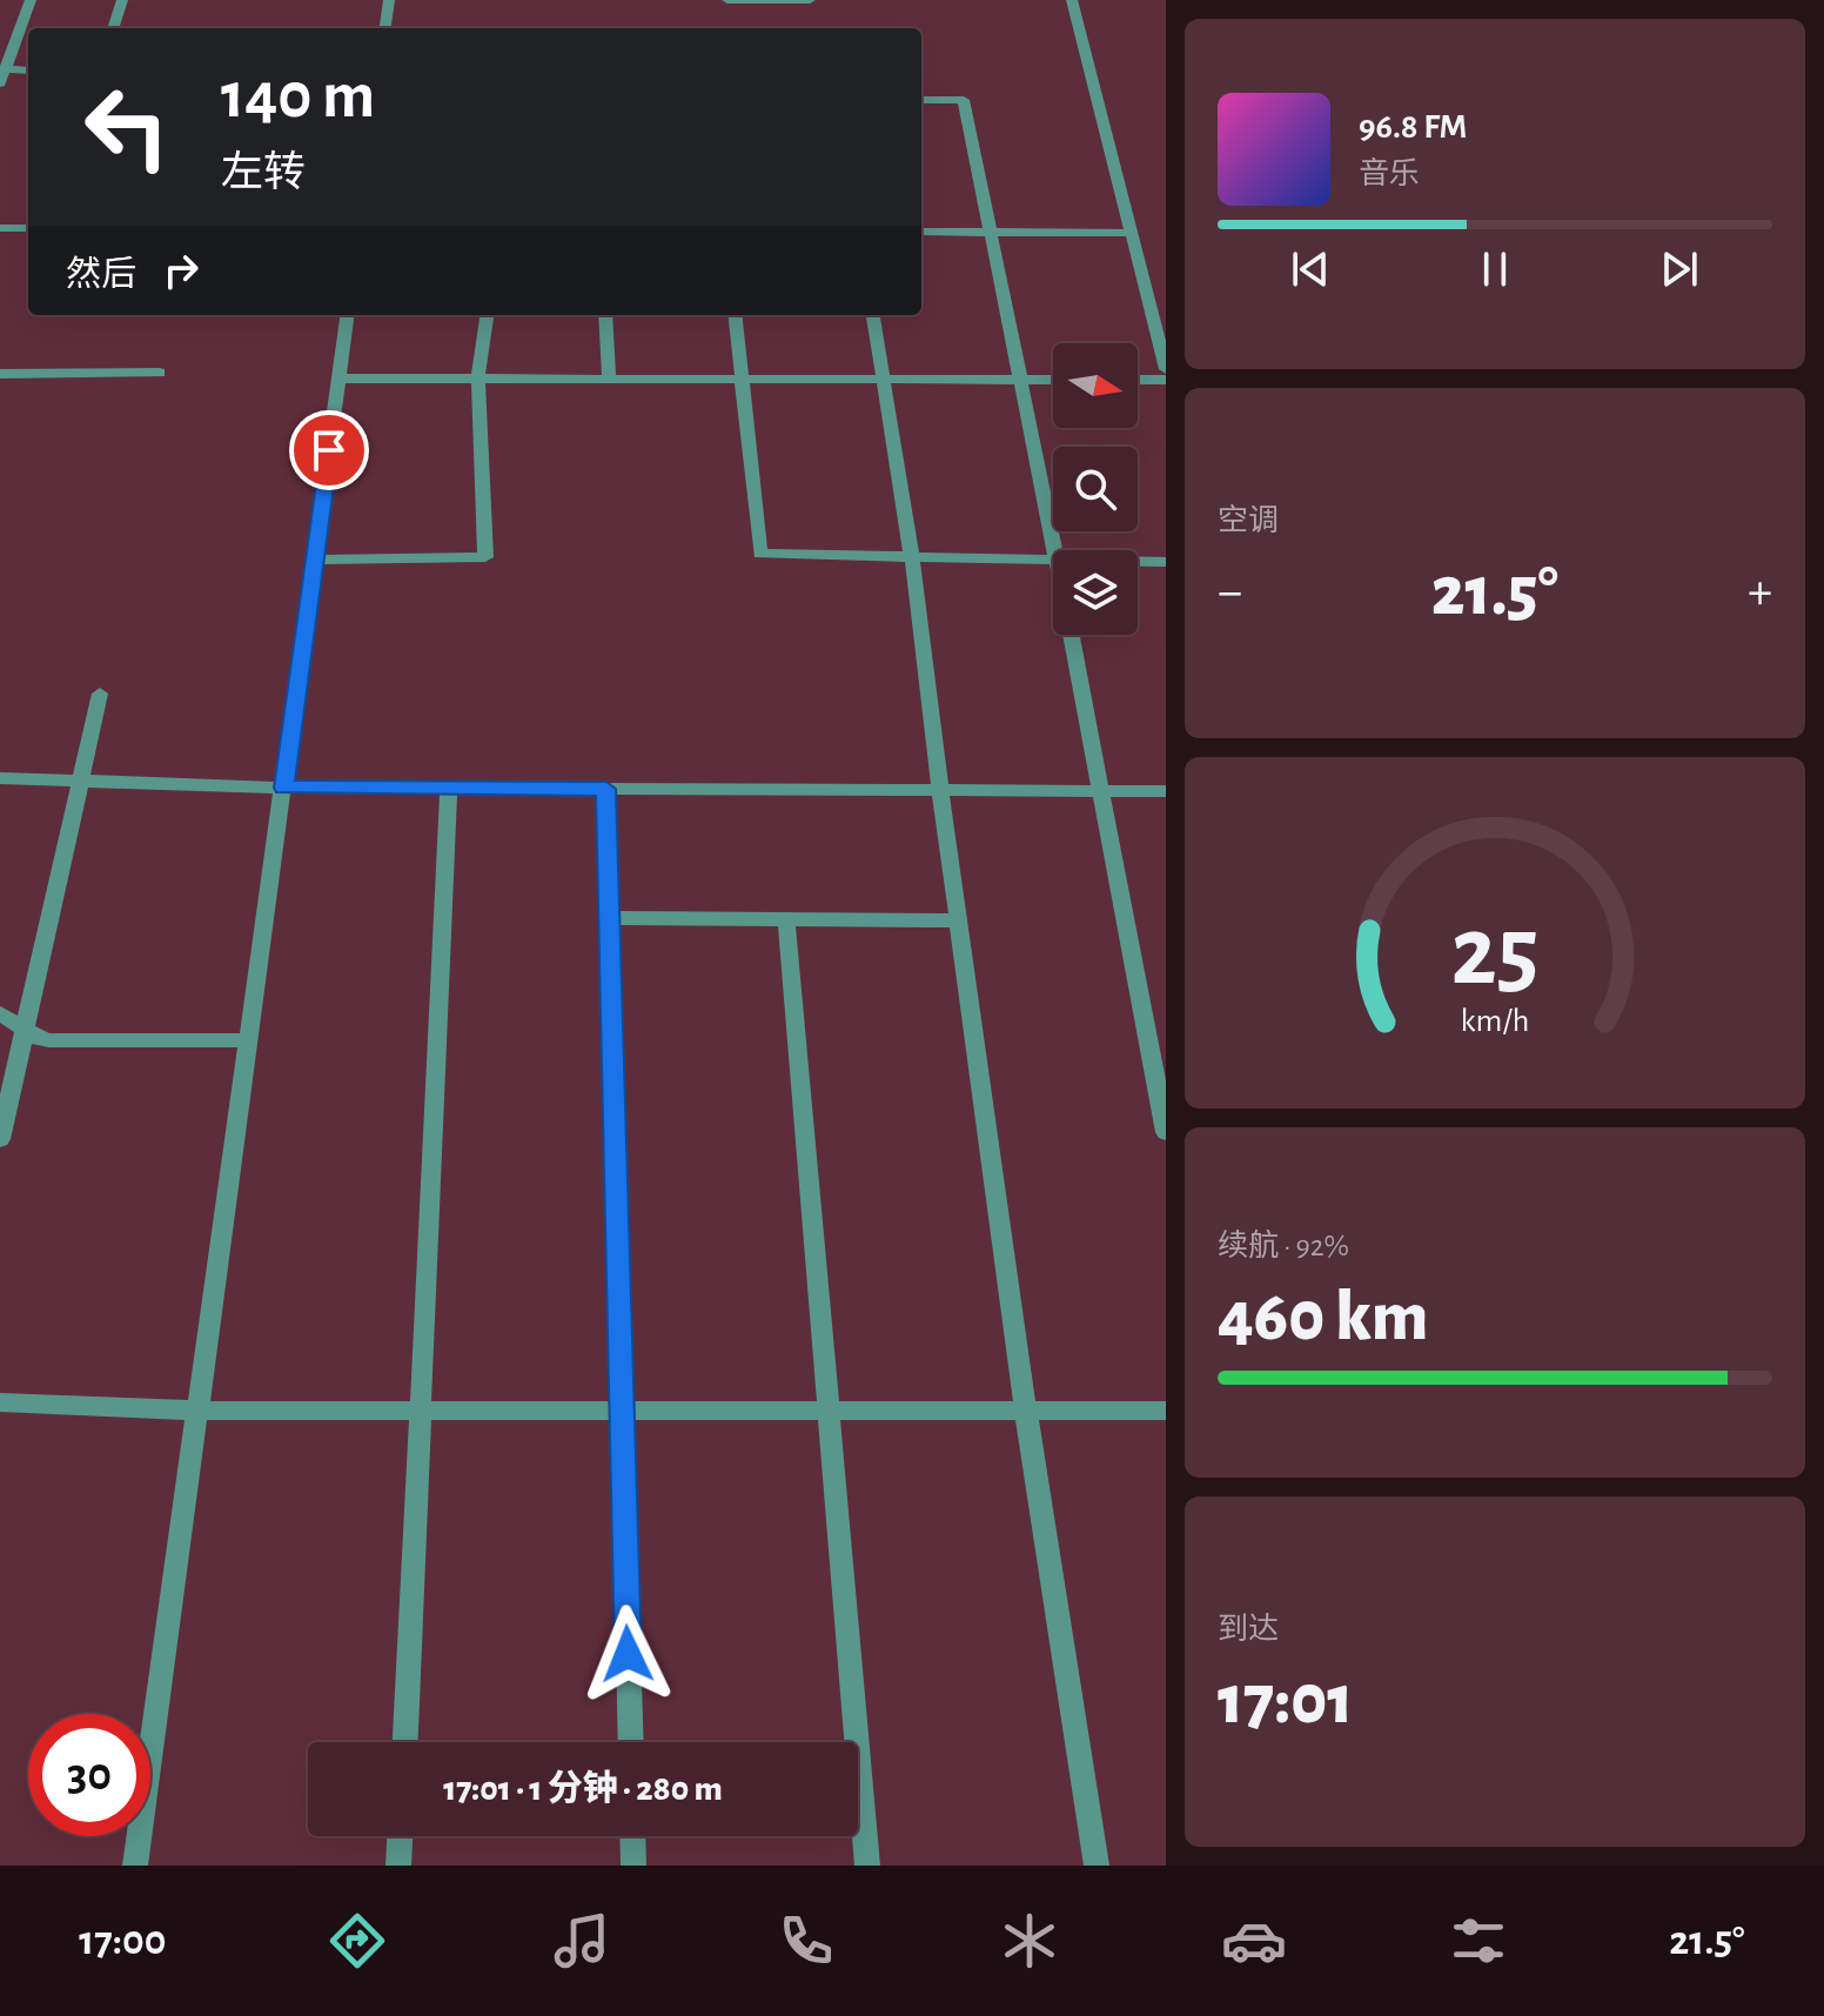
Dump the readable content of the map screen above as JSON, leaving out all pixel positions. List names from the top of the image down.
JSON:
{
  "north": "right",
  "page": {
    "turn": ["140 m", "左转"],
    "song": ["96.8 FM", "音乐"],
    "then": "然后",
    "tile": [
      "空调",
      ["续航 · 92%", "460 km"],
      ["到达", "17:01"]
    ],
    "heat": ["−", "21.5°", "+"],
    "limit": "30",
    "trip": "17:01 · 1 分钟 · 280 m",
    "tabs": ["17:00", "21.5°"],
    "gauge": ["25", "km/h"]
  }
}
